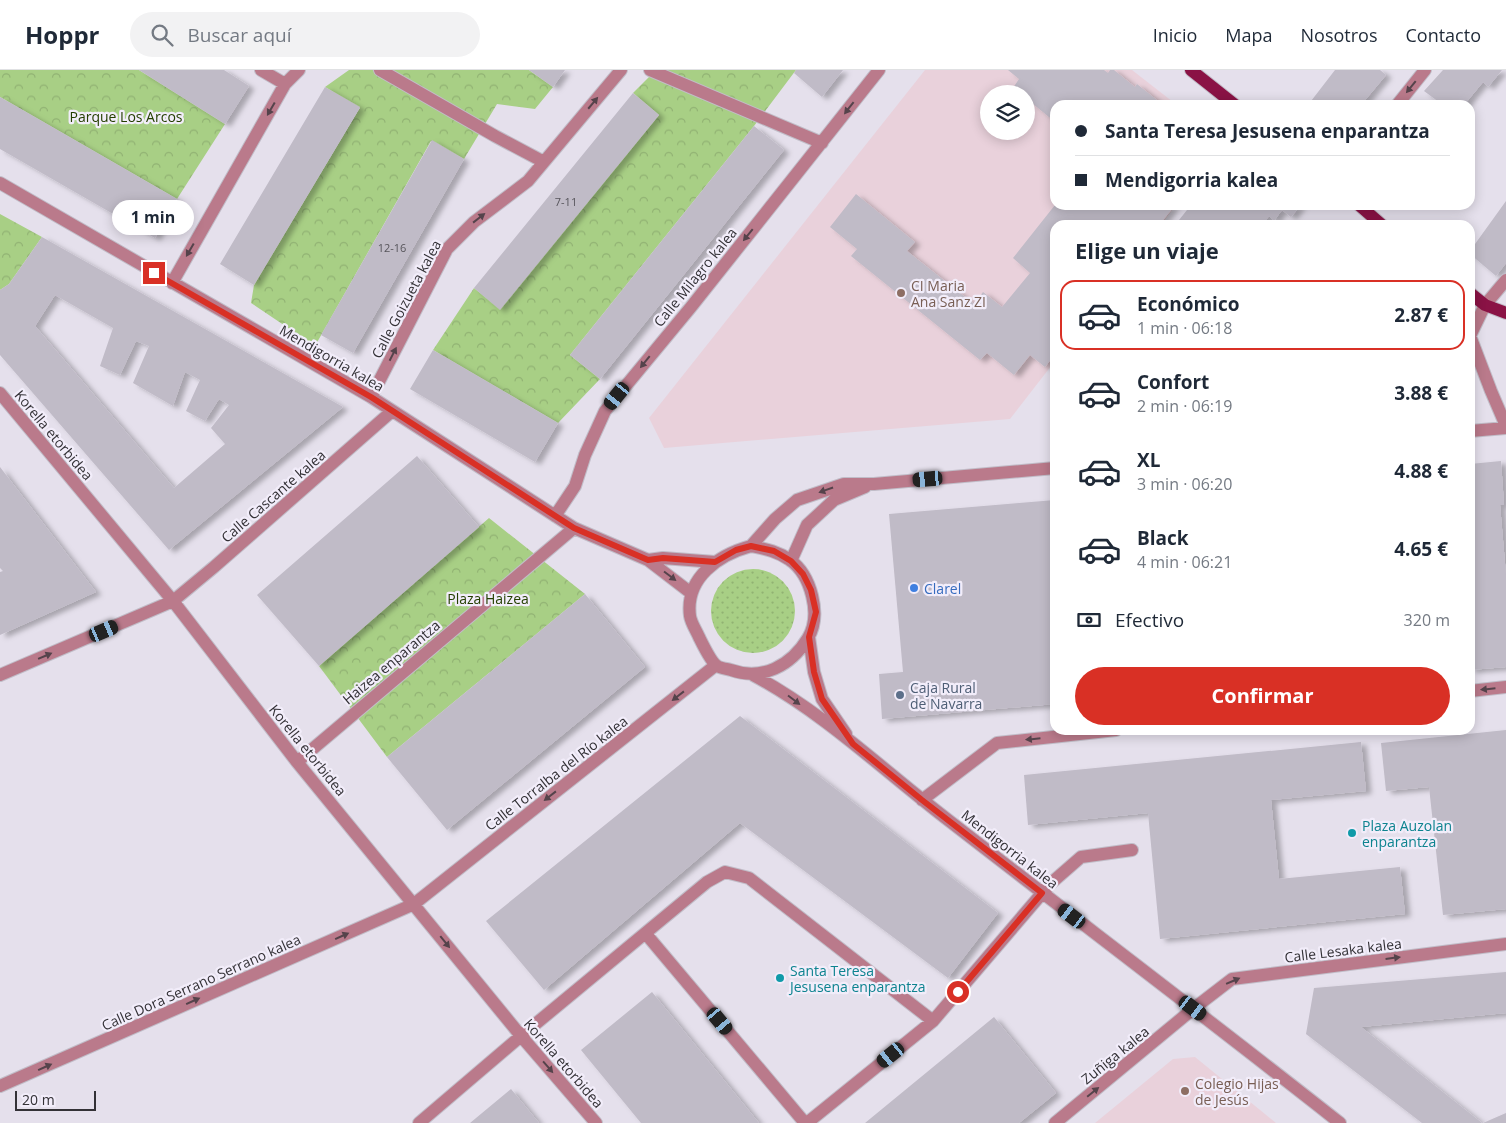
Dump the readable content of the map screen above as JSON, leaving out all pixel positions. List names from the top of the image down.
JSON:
{
  "streets": {
    "street": [
      "Calle Milagro kalea",
      "Calle Goizueta kalea",
      "Mendigorria kalea",
      "Korella etorbidea",
      "Calle Cascante kalea",
      "Haizea enparantza",
      "Calle Torralba del Río kalea",
      "Calle Lesaka kalea",
      "Calle Dora Serrano Serrano kalea",
      "Zuñiga kalea"
    ]
  },
  "crossings": [
    ["Calle Milagro kalea", "Mendigorria kalea"],
    ["Calle Goizueta kalea", "Mendigorria kalea"],
    ["Mendigorria kalea", "Calle Cascante kalea"],
    ["Mendigorria kalea", "Haizea enparantza"],
    ["Mendigorria kalea", "Calle Torralba del Río kalea"],
    ["Mendigorria kalea", "Calle Lesaka kalea"],
    ["Mendigorria kalea", "Zuñiga kalea"],
    ["Korella etorbidea", "Calle Cascante kalea"],
    ["Korella etorbidea", "Haizea enparantza"],
    ["Korella etorbidea", "Calle Torralba del Río kalea"],
    ["Korella etorbidea", "Calle Dora Serrano Serrano kalea"],
    ["Calle Torralba del Río kalea", "Calle Dora Serrano Serrano kalea"],
    ["Calle Lesaka kalea", "Zuñiga kalea"]
  ],
  "one_way": [
    "Calle Milagro kalea",
    "Calle Goizueta kalea",
    "Calle Cascante kalea",
    "Calle Torralba del Río kalea",
    "Calle Lesaka kalea",
    "Calle Dora Serrano Serrano kalea",
    "Zuñiga kalea"
  ],
  "parks": ["Parque Los Arcos", "Plaza Haizea"],
  "places": [
    "CI Maria Ana Sanz ZI",
    "Clarel",
    "Caja Rural de Navarra",
    "Plaza Auzolan enparantza",
    "Santa Teresa Jesusena enparantza",
    "Colegio Hijas de Jesús"
  ],
  "house_numbers": ["7-11", "12-16"],
  "scale_bar": "20 m",
  "page": {
    "header": "Hoppr",
    "search": "Buscar aquí",
    "nav": [
      "Inicio",
      "Mapa",
      "Nosotros",
      "Contacto"
    ],
    "banner": ["Santa Teresa Jesusena enparantza", "Mendigorria kalea"],
    "bubble": "1 min",
    "heading": "Elige un viaje",
    "list": [
      {
        "name": "Económico",
        "note": "1 min · 06:18",
        "value": "2.87 €"
      },
      {
        "name": "Confort",
        "note": "2 min · 06:19",
        "value": "3.88 €"
      },
      {
        "name": "XL",
        "note": "3 min · 06:20",
        "value": "4.88 €"
      },
      {
        "name": "Black",
        "note": "4 min · 06:21",
        "value": "4.65 €"
      }
    ],
    "pay": ["Efectivo", "320 m"],
    "buttons": "Confirmar",
    "scale": "20 m"
  }
}
